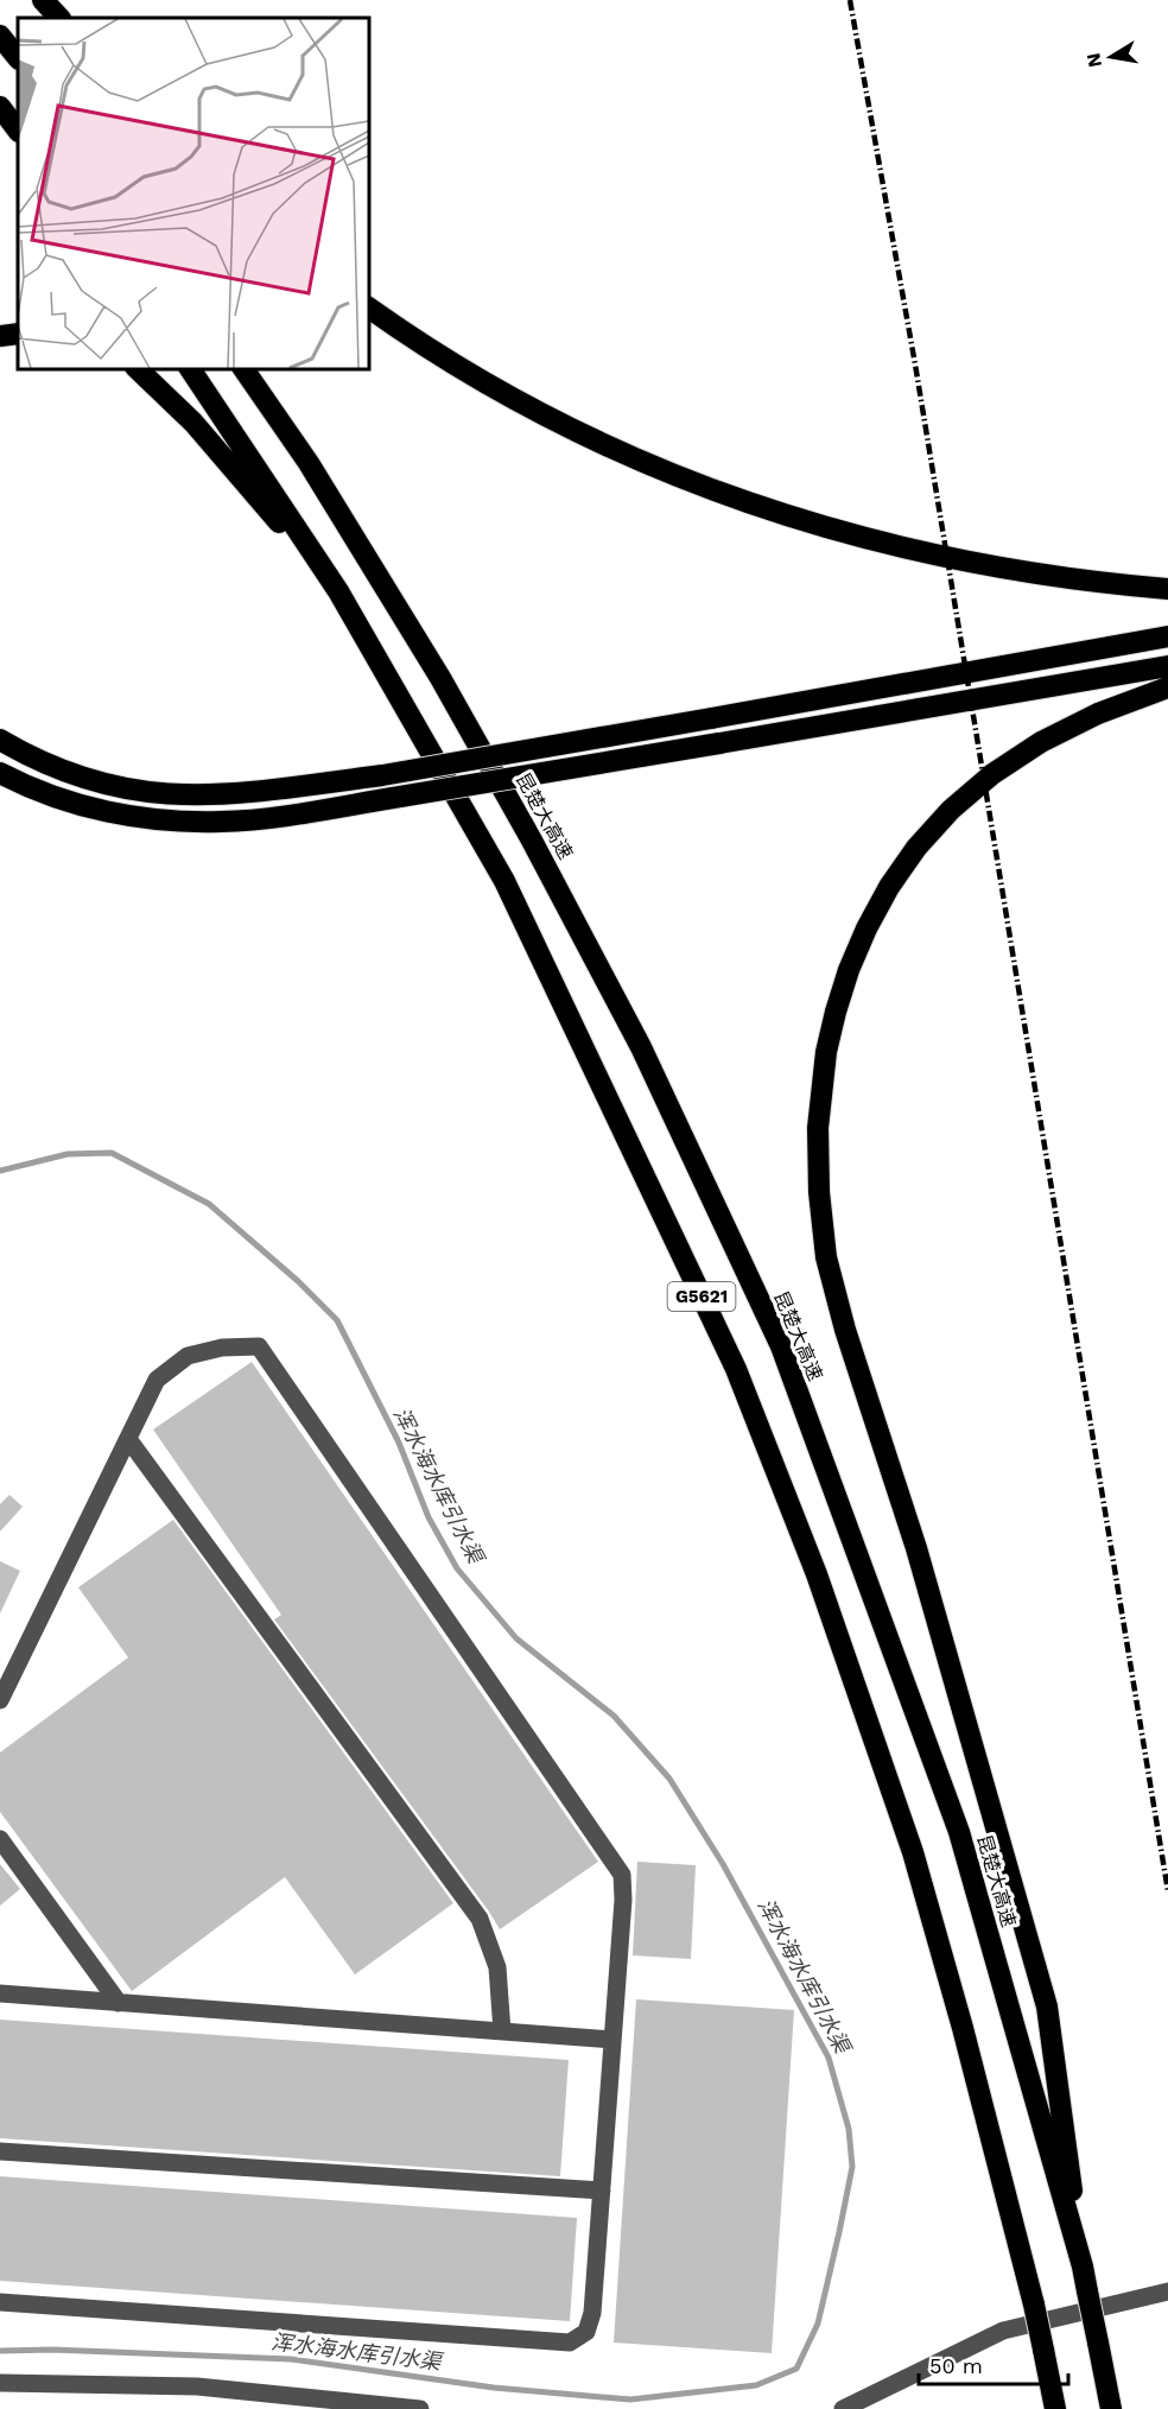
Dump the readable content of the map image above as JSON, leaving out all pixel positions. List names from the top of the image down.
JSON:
{
  "streets": {
    "highway": ["昆楚大高速", "G5621"]
  },
  "water": ["浑水海水库引水渠"],
  "scale_bar": "50 m",
  "north": "left"
}
